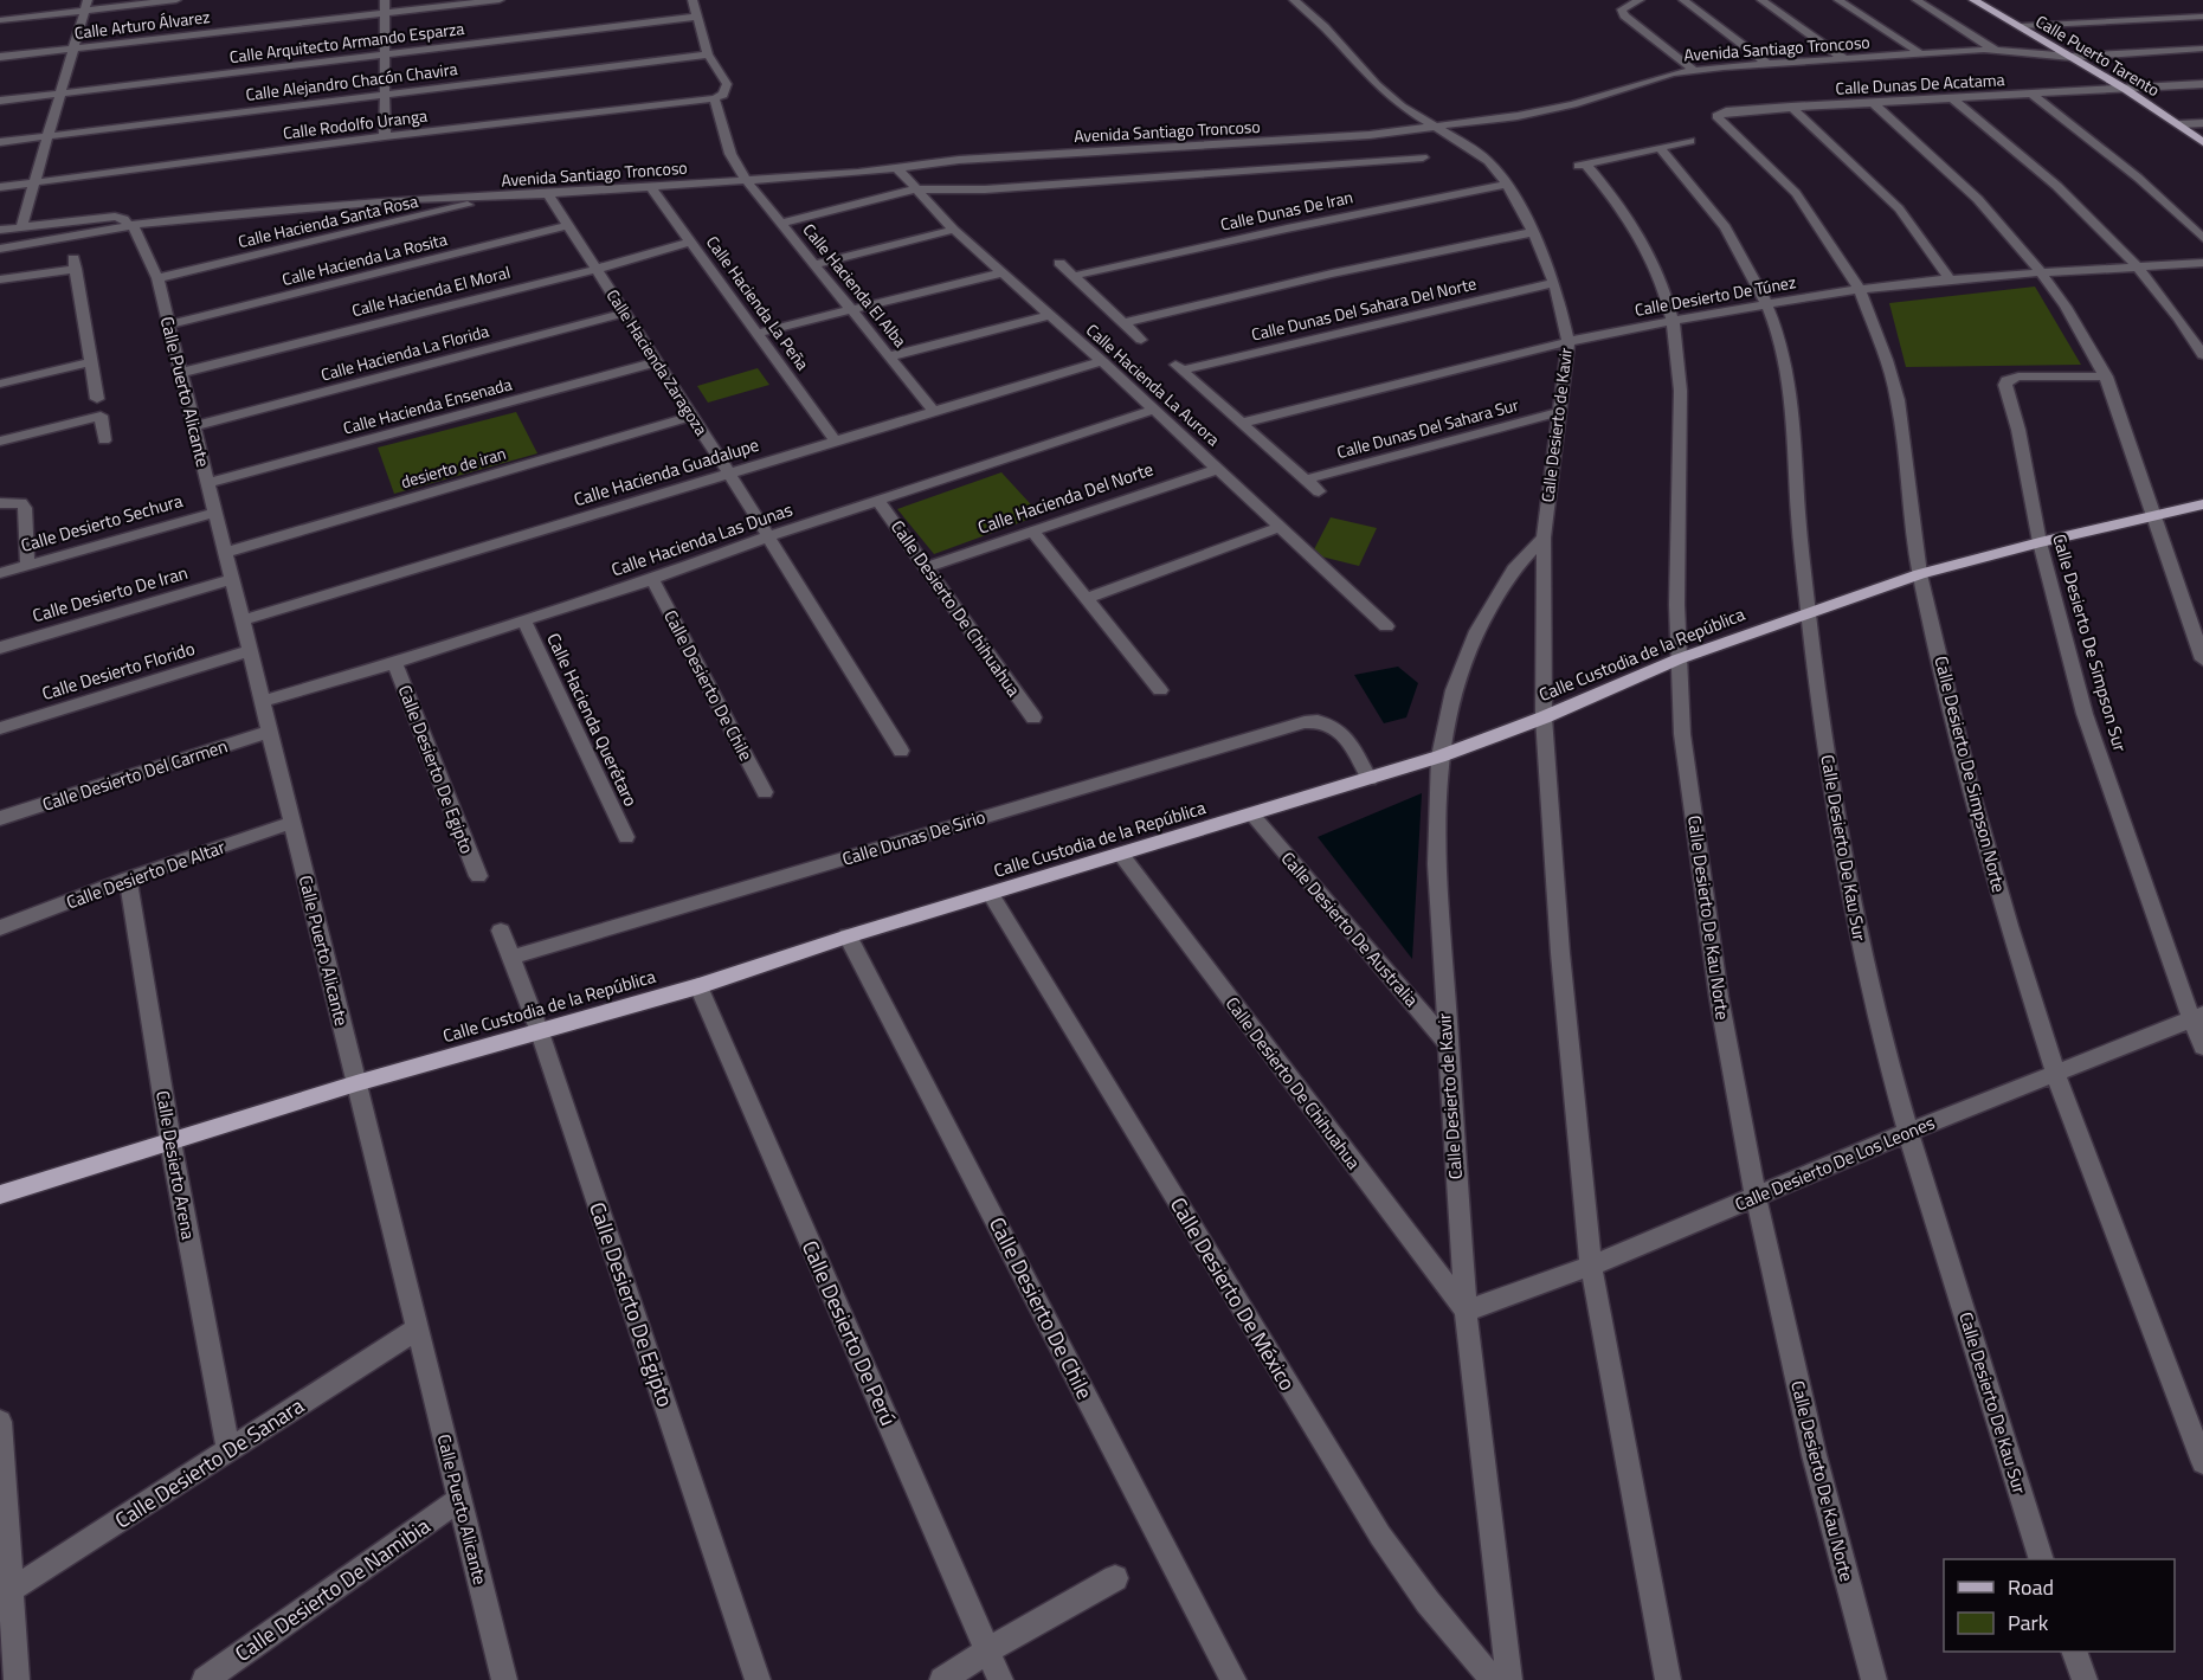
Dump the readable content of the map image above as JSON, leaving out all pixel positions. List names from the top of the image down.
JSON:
{
  "streets": {
    "main road": ["Calle Puerto Tarento", "Calle Custodia de la República"],
    "street": [
      "Calle Arturo Álvarez",
      "Calle Arquitecto Armando Esparza",
      "Avenida Santiago Troncoso",
      "Calle Alejandro Chacón Chavira",
      "Calle Dunas De Acatama",
      "Calle Rodolfo Uranga",
      "Calle Dunas De Iran",
      "Calle Hacienda Santa Rosa",
      "Calle Hacienda La Rosita",
      "Calle Hacienda El Alba",
      "Calle Hacienda El Moral",
      "Calle Desierto De Túnez",
      "Calle Hacienda La Peña",
      "Calle Dunas Del Sahara Del Norte",
      "Calle Hacienda La Florida",
      "Calle Hacienda Zaragoza",
      "Calle Hacienda La Aurora",
      "Calle Puerto Alicante",
      "Calle Hacienda Ensenada",
      "Calle Desierto de Kavir",
      "Calle Dunas Del Sahara Sur",
      "desierto de iran",
      "Calle Hacienda Guadalupe",
      "Calle Hacienda Del Norte",
      "Calle Desierto Sechura",
      "Calle Hacienda Las Dunas",
      "Calle Desierto De Iran",
      "Calle Desierto De Chihuahua",
      "Calle Desierto De Simpson Sur",
      "Calle Desierto Florido",
      "Calle Desierto De Chile",
      "Calle Hacienda Querétaro",
      "Calle Desierto De Egipto",
      "Calle Desierto De Simpson Norte",
      "Calle Desierto Del Carmen",
      "Calle Dunas De Sirio",
      "Calle Desierto De Kau Sur",
      "Calle Desierto De Altar",
      "Calle Desierto De Kau Norte",
      "Calle Desierto De Australia",
      "Calle Desierto De Los Leones",
      "Calle Desierto Arena",
      "Calle Desierto De México",
      "Calle Desierto De Perú",
      "Calle Desierto De Sanara",
      "Calle Desierto De Namibia"
    ]
  },
  "crossings": [
    ["Avenida Santiago Troncoso", "Calle Puerto Tarento"],
    ["Avenida Santiago Troncoso", "Calle Hacienda Santa Rosa"],
    ["Avenida Santiago Troncoso", "Calle Hacienda El Alba"],
    ["Avenida Santiago Troncoso", "Calle Hacienda La Peña"],
    ["Avenida Santiago Troncoso", "Calle Hacienda Zaragoza"],
    ["Avenida Santiago Troncoso", "Calle Hacienda La Aurora"],
    ["Avenida Santiago Troncoso", "Calle Puerto Alicante"],
    ["Avenida Santiago Troncoso", "Calle Desierto de Kavir"],
    ["Calle Puerto Tarento", "Calle Dunas De Acatama"],
    ["Calle Dunas De Acatama", "Calle Desierto De Simpson Norte"],
    ["Calle Rodolfo Uranga", "Calle Hacienda El Alba"],
    ["Calle Dunas De Iran", "Calle Desierto de Kavir"],
    ["Calle Hacienda Santa Rosa", "Calle Puerto Alicante"],
    ["Calle Hacienda La Rosita", "Calle Hacienda Zaragoza"],
    ["Calle Hacienda La Rosita", "Calle Puerto Alicante"],
    ["Calle Hacienda El Alba", "Calle Hacienda Guadalupe"],
    ["Calle Hacienda El Moral", "Calle Hacienda La Peña"],
    ["Calle Hacienda El Moral", "Calle Hacienda Zaragoza"],
    ["Calle Hacienda El Moral", "Calle Puerto Alicante"],
    ["Calle Desierto De Túnez", "Calle Dunas Del Sahara Del Norte"],
    ["Calle Desierto De Túnez", "Calle Desierto de Kavir"],
    ["Calle Desierto De Túnez", "Calle Desierto De Simpson Norte"],
    ["Calle Desierto De Túnez", "Calle Desierto De Kau Sur"],
    ["Calle Desierto De Túnez", "Calle Desierto De Kau Norte"],
    ["Calle Hacienda La Peña", "Calle Hacienda Guadalupe"],
    ["Calle Dunas Del Sahara Del Norte", "Calle Desierto de Kavir"],
    ["Calle Hacienda La Florida", "Calle Hacienda Zaragoza"],
    ["Calle Hacienda La Florida", "Calle Puerto Alicante"],
    ["Calle Hacienda Zaragoza", "Calle Hacienda Ensenada"],
    ["Calle Hacienda Zaragoza", "desierto de iran"],
    ["Calle Hacienda Zaragoza", "Calle Hacienda Guadalupe"],
    ["Calle Hacienda Zaragoza", "Calle Hacienda Las Dunas"],
    ["Calle Hacienda La Aurora", "Calle Hacienda Guadalupe"],
    ["Calle Hacienda La Aurora", "Calle Hacienda Del Norte"],
    ["Calle Hacienda La Aurora", "Calle Hacienda Las Dunas"],
    ["Calle Puerto Alicante", "Calle Hacienda Ensenada"],
    ["Calle Puerto Alicante", "desierto de iran"],
    ["Calle Puerto Alicante", "Calle Hacienda Guadalupe"],
    ["Calle Puerto Alicante", "Calle Desierto Sechura"],
    ["Calle Puerto Alicante", "Calle Hacienda Las Dunas"],
    ["Calle Puerto Alicante", "Calle Desierto De Iran"],
    ["Calle Puerto Alicante", "Calle Custodia de la República"],
    ["Calle Puerto Alicante", "Calle Desierto Florido"],
    ["Calle Puerto Alicante", "Calle Desierto Del Carmen"],
    ["Calle Puerto Alicante", "Calle Desierto De Altar"],
    ["Calle Puerto Alicante", "Calle Desierto De Sanara"],
    ["Calle Puerto Alicante", "Calle Desierto De Namibia"],
    ["Calle Desierto de Kavir", "Calle Dunas Del Sahara Sur"],
    ["Calle Desierto de Kavir", "Calle Desierto De Chihuahua"],
    ["Calle Desierto de Kavir", "Calle Custodia de la República"],
    ["Calle Desierto de Kavir", "Calle Desierto De Australia"],
    ["Calle Desierto de Kavir", "Calle Desierto De Los Leones"],
    ["Calle Hacienda Del Norte", "Calle Desierto De Chihuahua"],
    ["Calle Hacienda Las Dunas", "Calle Desierto De Chihuahua"],
    ["Calle Hacienda Las Dunas", "Calle Desierto De Chile"],
    ["Calle Hacienda Las Dunas", "Calle Hacienda Querétaro"],
    ["Calle Hacienda Las Dunas", "Calle Desierto De Egipto"],
    ["Calle Desierto De Chihuahua", "Calle Custodia de la República"],
    ["Calle Desierto De Chihuahua", "Calle Desierto De Los Leones"],
    ["Calle Desierto De Simpson Sur", "Calle Custodia de la República"],
    ["Calle Desierto De Simpson Sur", "Calle Desierto De Los Leones"],
    ["Calle Custodia de la República", "Calle Desierto De Chile"],
    ["Calle Custodia de la República", "Calle Desierto De Egipto"],
    ["Calle Custodia de la República", "Calle Desierto De Simpson Norte"],
    ["Calle Custodia de la República", "Calle Dunas De Sirio"],
    ["Calle Custodia de la República", "Calle Desierto De Kau Sur"],
    ["Calle Custodia de la República", "Calle Desierto De Kau Norte"],
    ["Calle Custodia de la República", "Calle Desierto De Australia"],
    ["Calle Custodia de la República", "Calle Desierto Arena"],
    ["Calle Custodia de la República", "Calle Desierto De México"],
    ["Calle Custodia de la República", "Calle Desierto De Perú"],
    ["Calle Desierto De Egipto", "Calle Dunas De Sirio"],
    ["Calle Desierto De Simpson Norte", "Calle Desierto De Los Leones"],
    ["Calle Desierto De Kau Sur", "Calle Desierto De Kau Norte"],
    ["Calle Desierto De Kau Sur", "Calle Desierto De Los Leones"],
    ["Calle Desierto De Altar", "Calle Desierto Arena"],
    ["Calle Desierto De Kau Norte", "Calle Desierto De Los Leones"],
    ["Calle Desierto Arena", "Calle Desierto De Sanara"]
  ],
  "legend": ["Road", "Park"]
}
